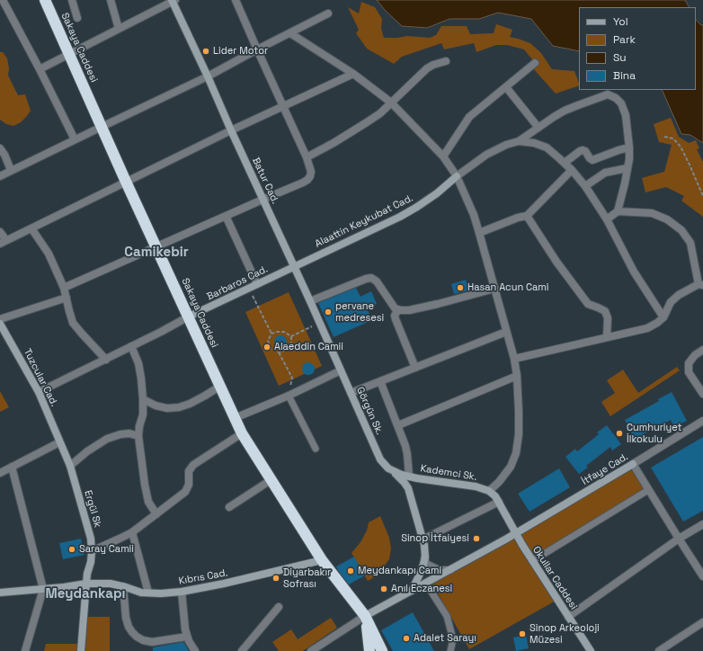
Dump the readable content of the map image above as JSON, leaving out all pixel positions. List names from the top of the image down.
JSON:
{
  "streets": {
    "highway": ["Sakaya Caddesi"],
    "main road": [
      "Batur Cad.",
      "Alaattin Keykubat Cad.",
      "Barbaros Cad.",
      "Tuzcular Cad.",
      "Görgün Sk.",
      "İtfaye Cad.",
      "Kademci Sk.",
      "Ergül Sk",
      "Kıbrıs Cad.",
      "Okullar Caddesi"
    ]
  },
  "crossings": [
    ["Sakaya Caddesi", "Barbaros Cad."],
    ["Sakaya Caddesi", "İtfaye Cad."],
    ["Sakaya Caddesi", "Kıbrıs Cad."],
    ["Batur Cad.", "Alaattin Keykubat Cad."],
    ["Batur Cad.", "Barbaros Cad."],
    ["Batur Cad.", "Görgün Sk."],
    ["Alaattin Keykubat Cad.", "Barbaros Cad."],
    ["Tuzcular Cad.", "Ergül Sk"],
    ["Görgün Sk.", "Kademci Sk."],
    ["İtfaye Cad.", "Okullar Caddesi"],
    ["Ergül Sk", "Kıbrıs Cad."]
  ],
  "districts": ["Camikebir", "Meydankapı"],
  "places": [
    "Lider Motor",
    "Hasan Acun Cami",
    "pervane medresesi",
    "Alaeddin Camii",
    "Cumhuriyet İlkokulu",
    "Sinop İtfaiyesi",
    "Saray Camii",
    "Meydankapı Cami",
    "Diyarbakır Sofrası",
    "Anıl Eczanesi",
    "Sinop Arkeoloji Müzesi",
    "Adalet Sarayı"
  ],
  "legend": [
    "Yol",
    "Park",
    "Su",
    "Bina"
  ]
}
